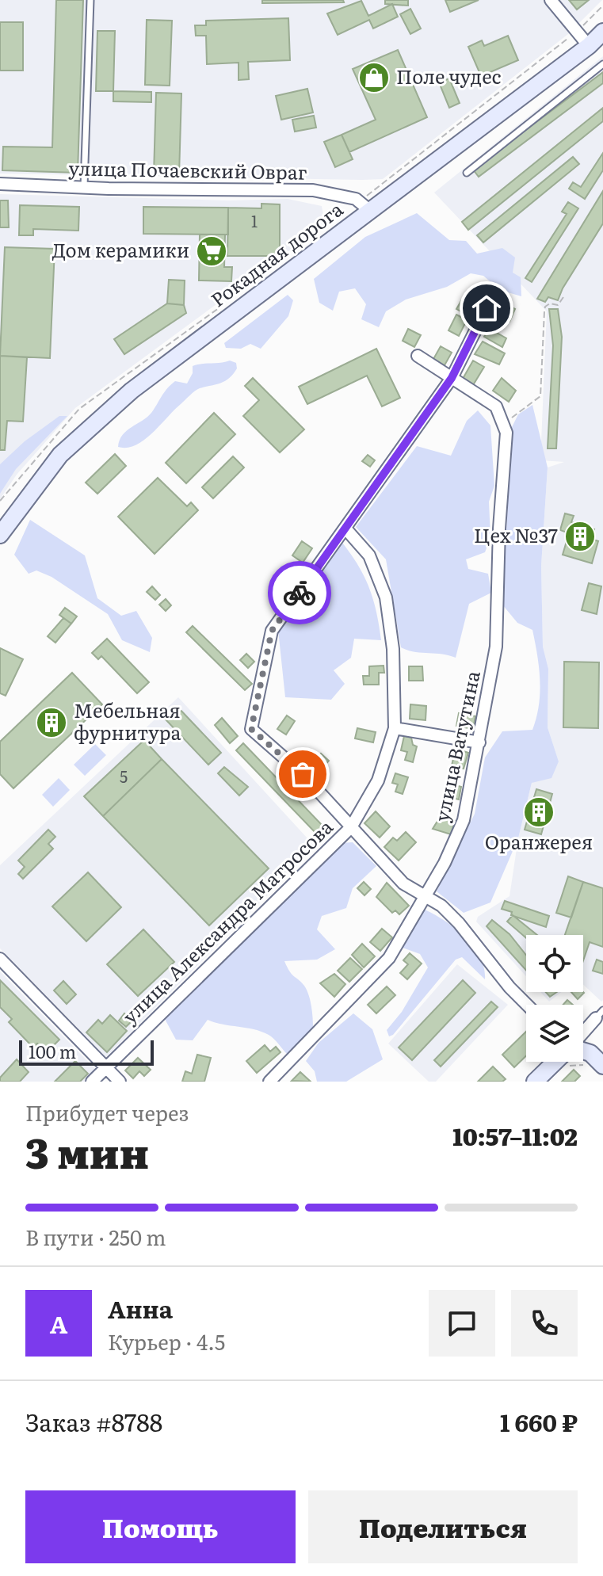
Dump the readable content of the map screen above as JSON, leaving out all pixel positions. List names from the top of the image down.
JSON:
{
  "streets": {
    "main road": ["Рокадная дорога"],
    "street": ["улица Почаевский Овраг", "улица Ватутина", "улица Александра Матросова"]
  },
  "crossings": [
    ["улица Почаевский Овраг", "Рокадная дорога"]
  ],
  "places": {
    "shop": ["Поле чудес"],
    "supermarket": ["Дом керамики"],
    "building": ["Цех №37", "Мебельная фурнитура", "Оранжерея"]
  },
  "house_numbers": ["1", "5"],
  "scale_bar": "100 m",
  "page": {
    "scale": "100 m",
    "heading": ["3 мин", "Прибудет через", "10:57–11:02"],
    "panel": [
      "Анна",
      "Курьер · 4.5",
      "Заказ #8788",
      "1 660 ₽"
    ],
    "bar": "В пути · 250 m",
    "round": "А",
    "buttons": ["Помощь", "Поделиться"]
  }
}
